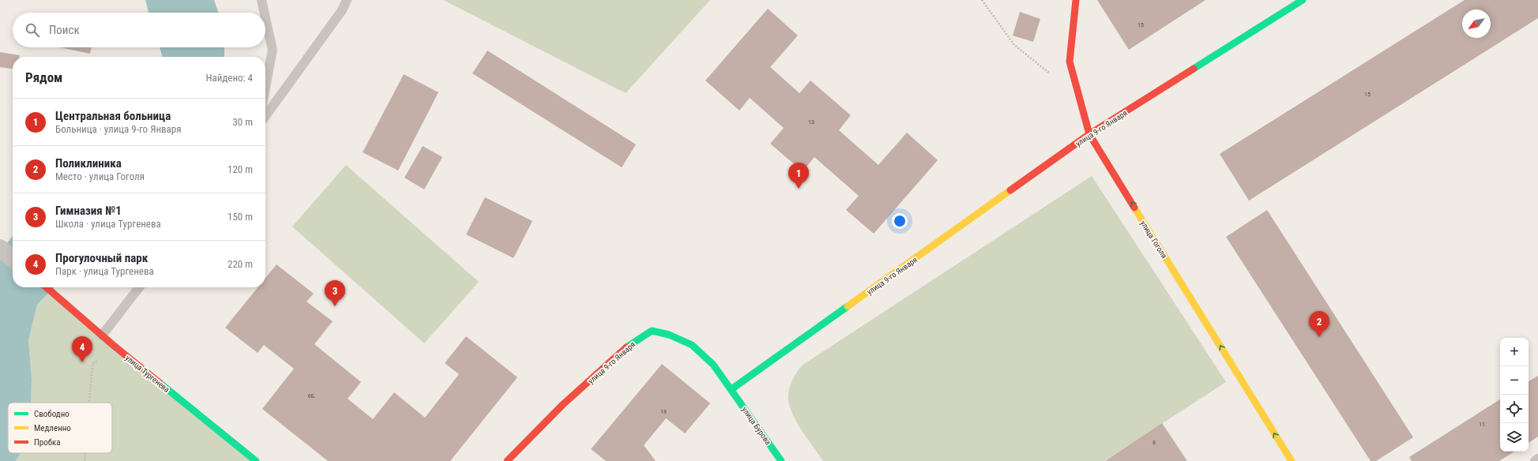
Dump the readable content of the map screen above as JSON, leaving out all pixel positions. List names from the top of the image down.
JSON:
{
  "streets": {
    "street": [
      "улица 9-го Января",
      "улица Гоголя",
      "улица Тургенева",
      "улица Бурова"
    ]
  },
  "crossings": [
    ["улица 9-го Января", "улица Гоголя"],
    ["улица 9-го Января", "улица Бурова"]
  ],
  "one_way": ["улица Гоголя"],
  "house_numbers": [
    "15",
    "15",
    "13",
    "6Б",
    "18",
    "11",
    "8"
  ],
  "legend": ["Свободно", "Медленно", "Пробка"],
  "north": "bottom left",
  "page": {
    "search": "Поиск",
    "heading": ["Рядом", "Найдено: 4"],
    "list": [
      {
        "mark": "1",
        "name": "Центральная больница",
        "note": "Больница · улица 9-го Января",
        "value": "30 m"
      },
      {
        "mark": "2",
        "name": "Поликлиника",
        "note": "Место · улица Гоголя",
        "value": "120 m"
      },
      {
        "mark": "3",
        "name": "Гимназия №1",
        "note": "Школа · улица Тургенева",
        "value": "150 m"
      },
      {
        "mark": "4",
        "name": "Прогулочный парк",
        "note": "Парк · улица Тургенева",
        "value": "220 m"
      }
    ],
    "pins": [
      "1",
      "3",
      "2",
      "4"
    ],
    "map_buttons": ["+", "−"]
  }
}
